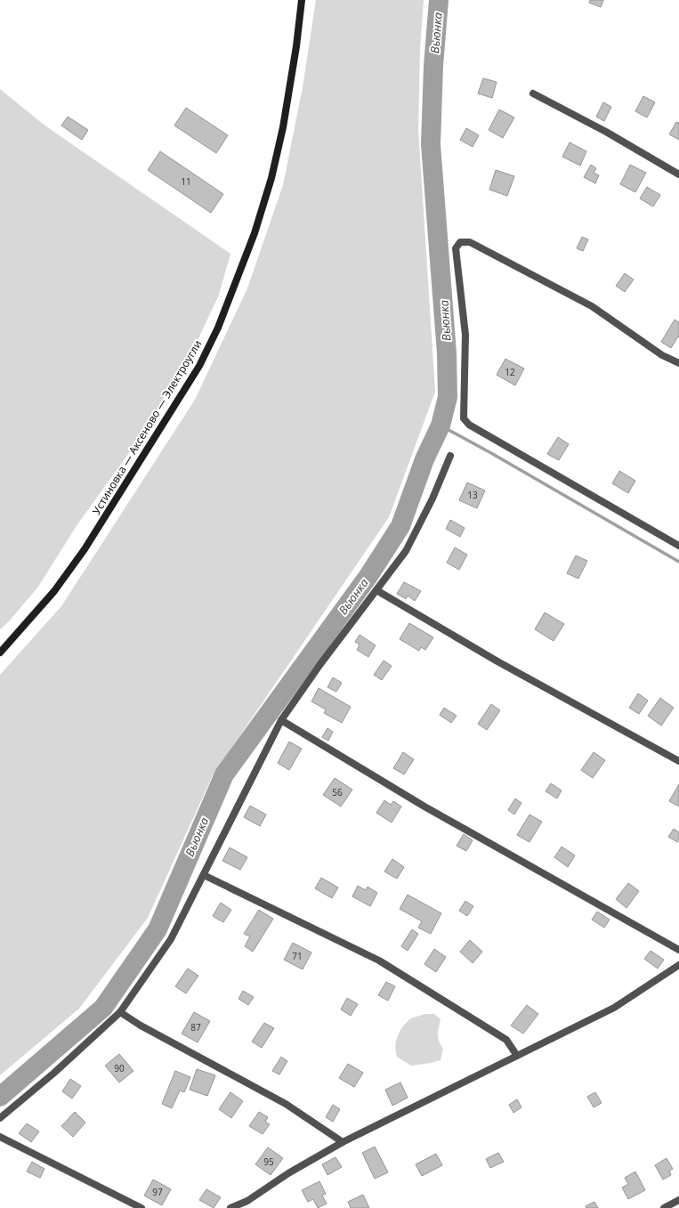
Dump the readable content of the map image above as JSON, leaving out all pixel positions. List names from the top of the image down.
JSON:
{
  "streets": {
    "main road": ["Устиновка — Аксеново — Электроугли"]
  },
  "water": ["Вьюнка"],
  "house_numbers": [
    "11",
    "12",
    "13",
    "56",
    "71",
    "87",
    "90",
    "95",
    "97"
  ]
}
